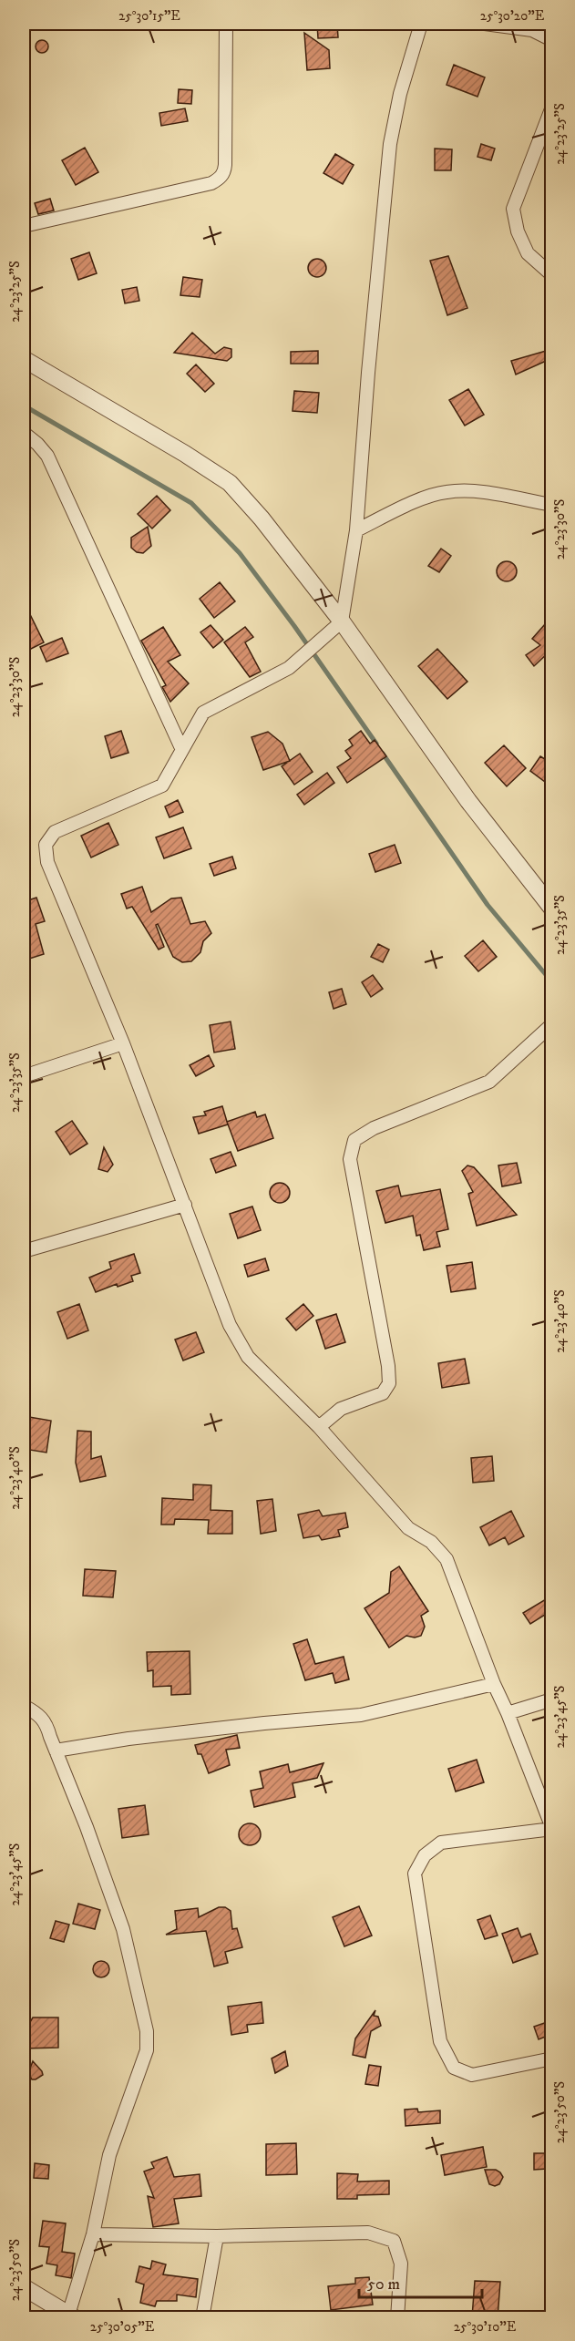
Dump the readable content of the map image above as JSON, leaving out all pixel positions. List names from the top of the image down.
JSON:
{
  "scale_bar": "50 m",
  "coordinates": [
    "25°30'15\"E",
    "25°30'20\"E",
    "24°23'25\"S",
    "24°23'30\"S",
    "24°23'35\"S",
    "24°23'40\"S",
    "24°23'45\"S",
    "24°23'50\"S",
    "25°30'05\"E",
    "25°30'10\"E"
  ]
}
